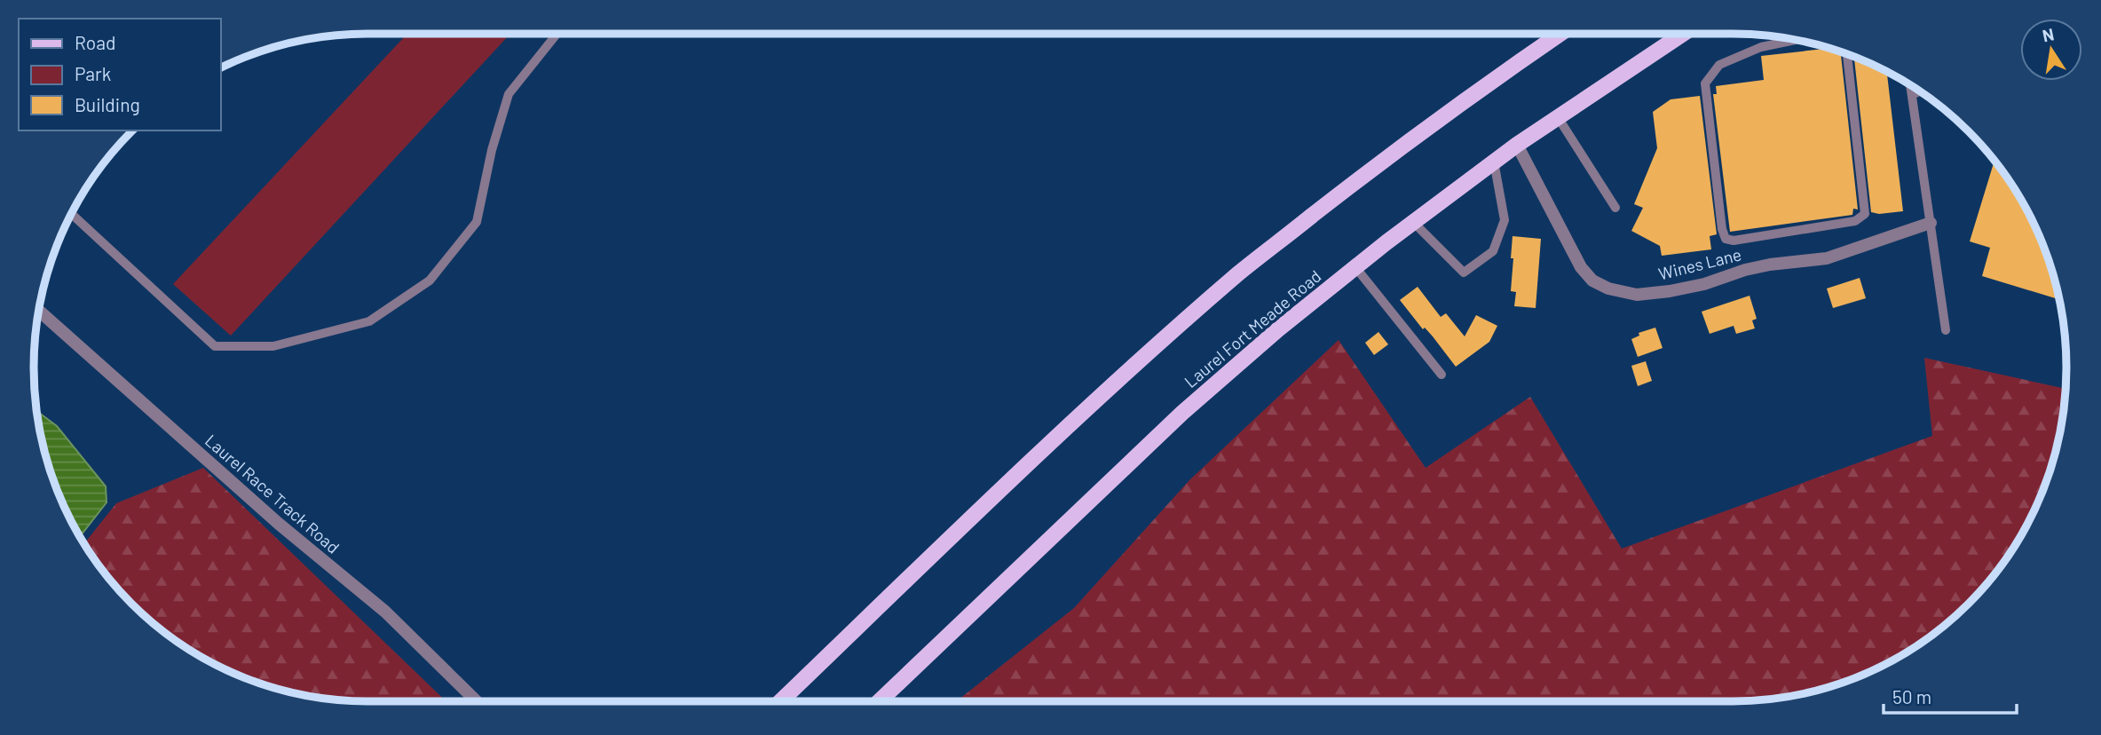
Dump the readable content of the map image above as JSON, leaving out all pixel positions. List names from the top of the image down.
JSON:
{
  "streets": {
    "main road": ["Laurel Fort Meade Road"],
    "street": ["Wines Lane", "Laurel Race Track Road"]
  },
  "crossings": [
    ["Wines Lane", "Laurel Fort Meade Road"]
  ],
  "legend": ["Road", "Park", "Building"],
  "scale_bar": "50 m",
  "north": "top"
}
